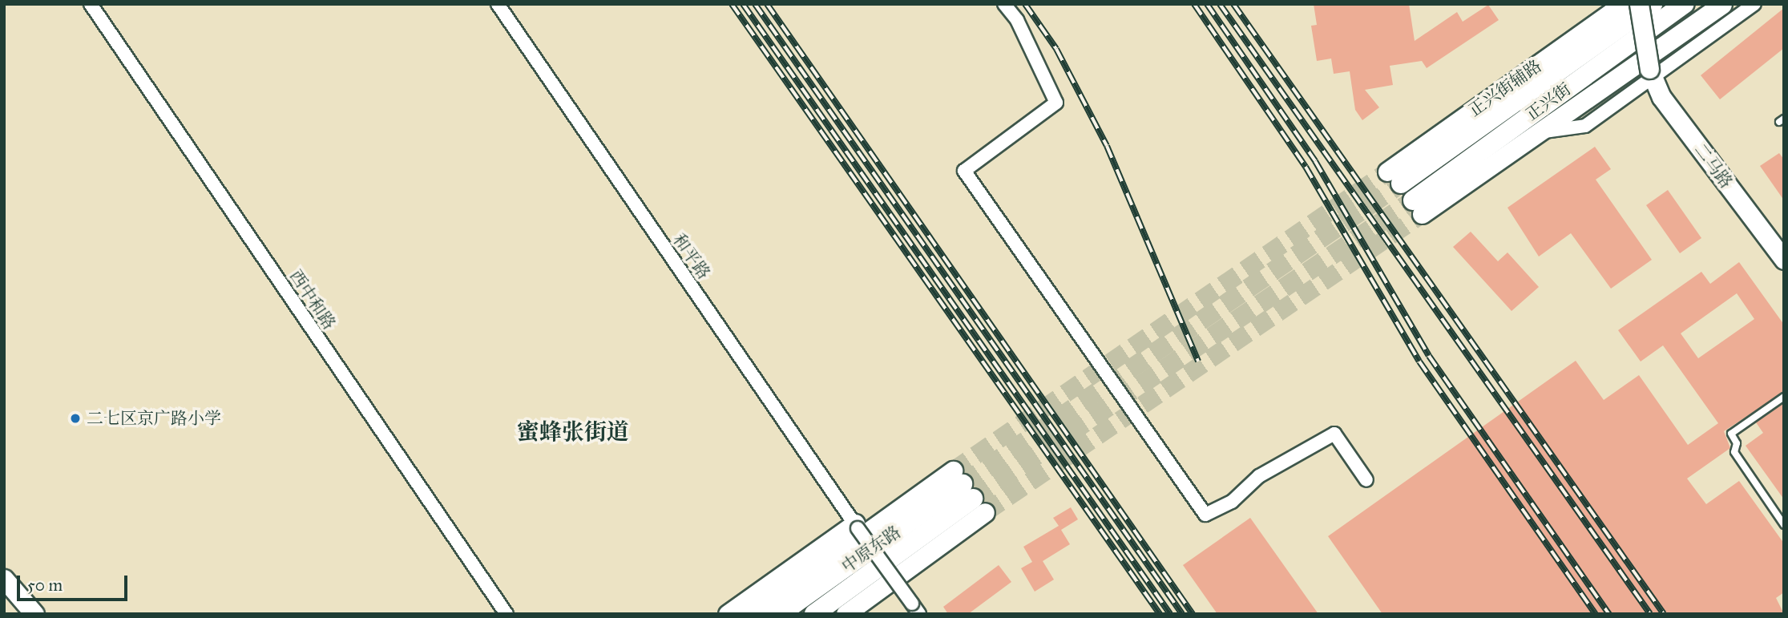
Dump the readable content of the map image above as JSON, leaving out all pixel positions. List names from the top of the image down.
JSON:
{
  "streets": {
    "main road": ["正兴街", "中原东路"],
    "street": [
      "正兴街辅路",
      "二马路",
      "和平路",
      "西中和路"
    ]
  },
  "crossings": [
    ["正兴街辅路", "正兴街"]
  ],
  "districts": ["蜜蜂张街道"],
  "places": ["二七区京广路小学"],
  "scale_bar": "50 m"
}
